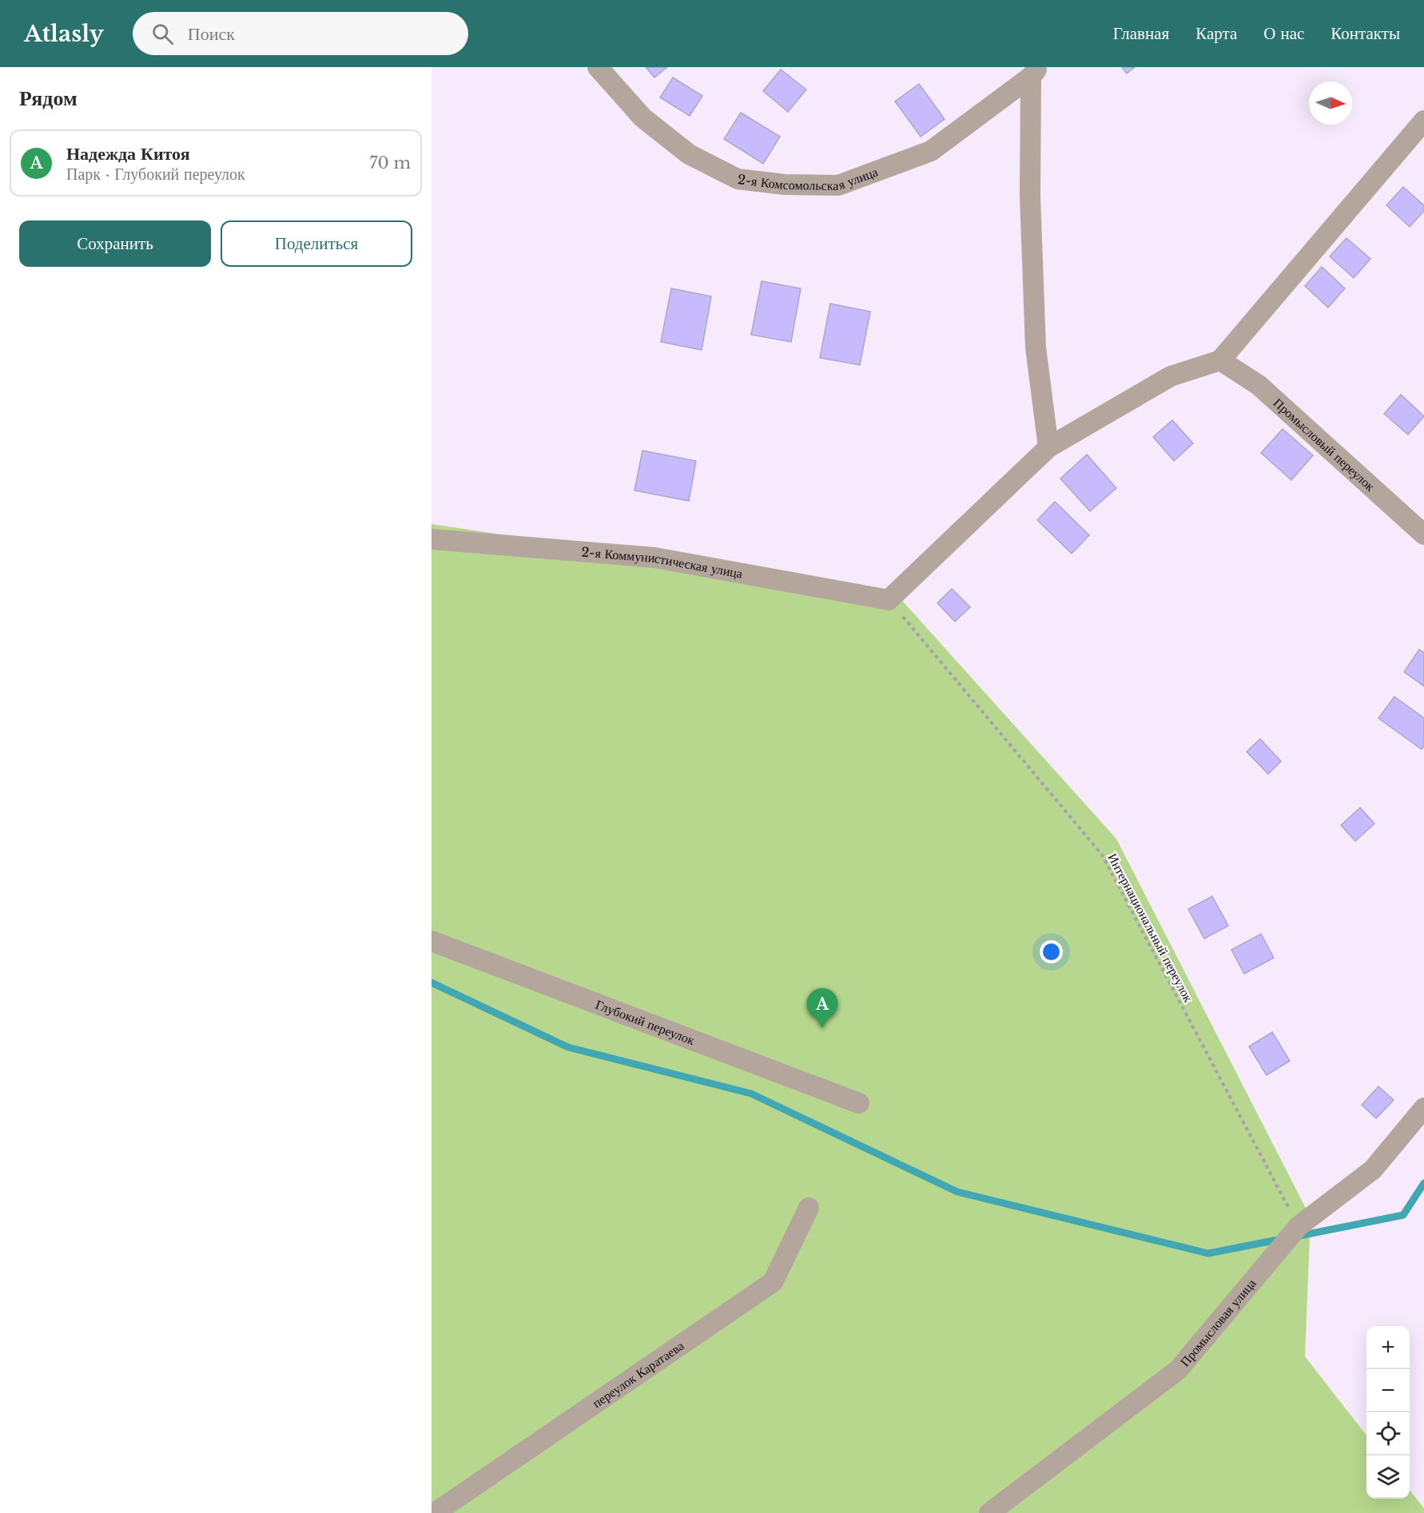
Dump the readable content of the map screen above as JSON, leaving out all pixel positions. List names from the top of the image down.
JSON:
{
  "streets": {
    "street": [
      "2-я Комсомольская улица",
      "Промысловый переулок",
      "2-я Коммунистическая улица",
      "Глубокий переулок",
      "Промысловая улица",
      "переулок Каратаева"
    ],
    "path": ["Интернациональный переулок"]
  },
  "crossings": [
    ["2-я Коммунистическая улица", "Интернациональный переулок"],
    ["Интернациональный переулок", "Промысловая улица"]
  ],
  "north": "right",
  "page": {
    "header": "Atlasly",
    "search": "Поиск",
    "nav": [
      "Главная",
      "Карта",
      "О нас",
      "Контакты"
    ],
    "heading": "Рядом",
    "list": [
      {
        "mark": "A",
        "name": "Надежда Китоя",
        "note": "Парк · Глубокий переулок",
        "value": "70 m"
      }
    ],
    "buttons": ["Сохранить", "Поделиться"],
    "pins": "A",
    "map_buttons": ["+", "−"]
  }
}
